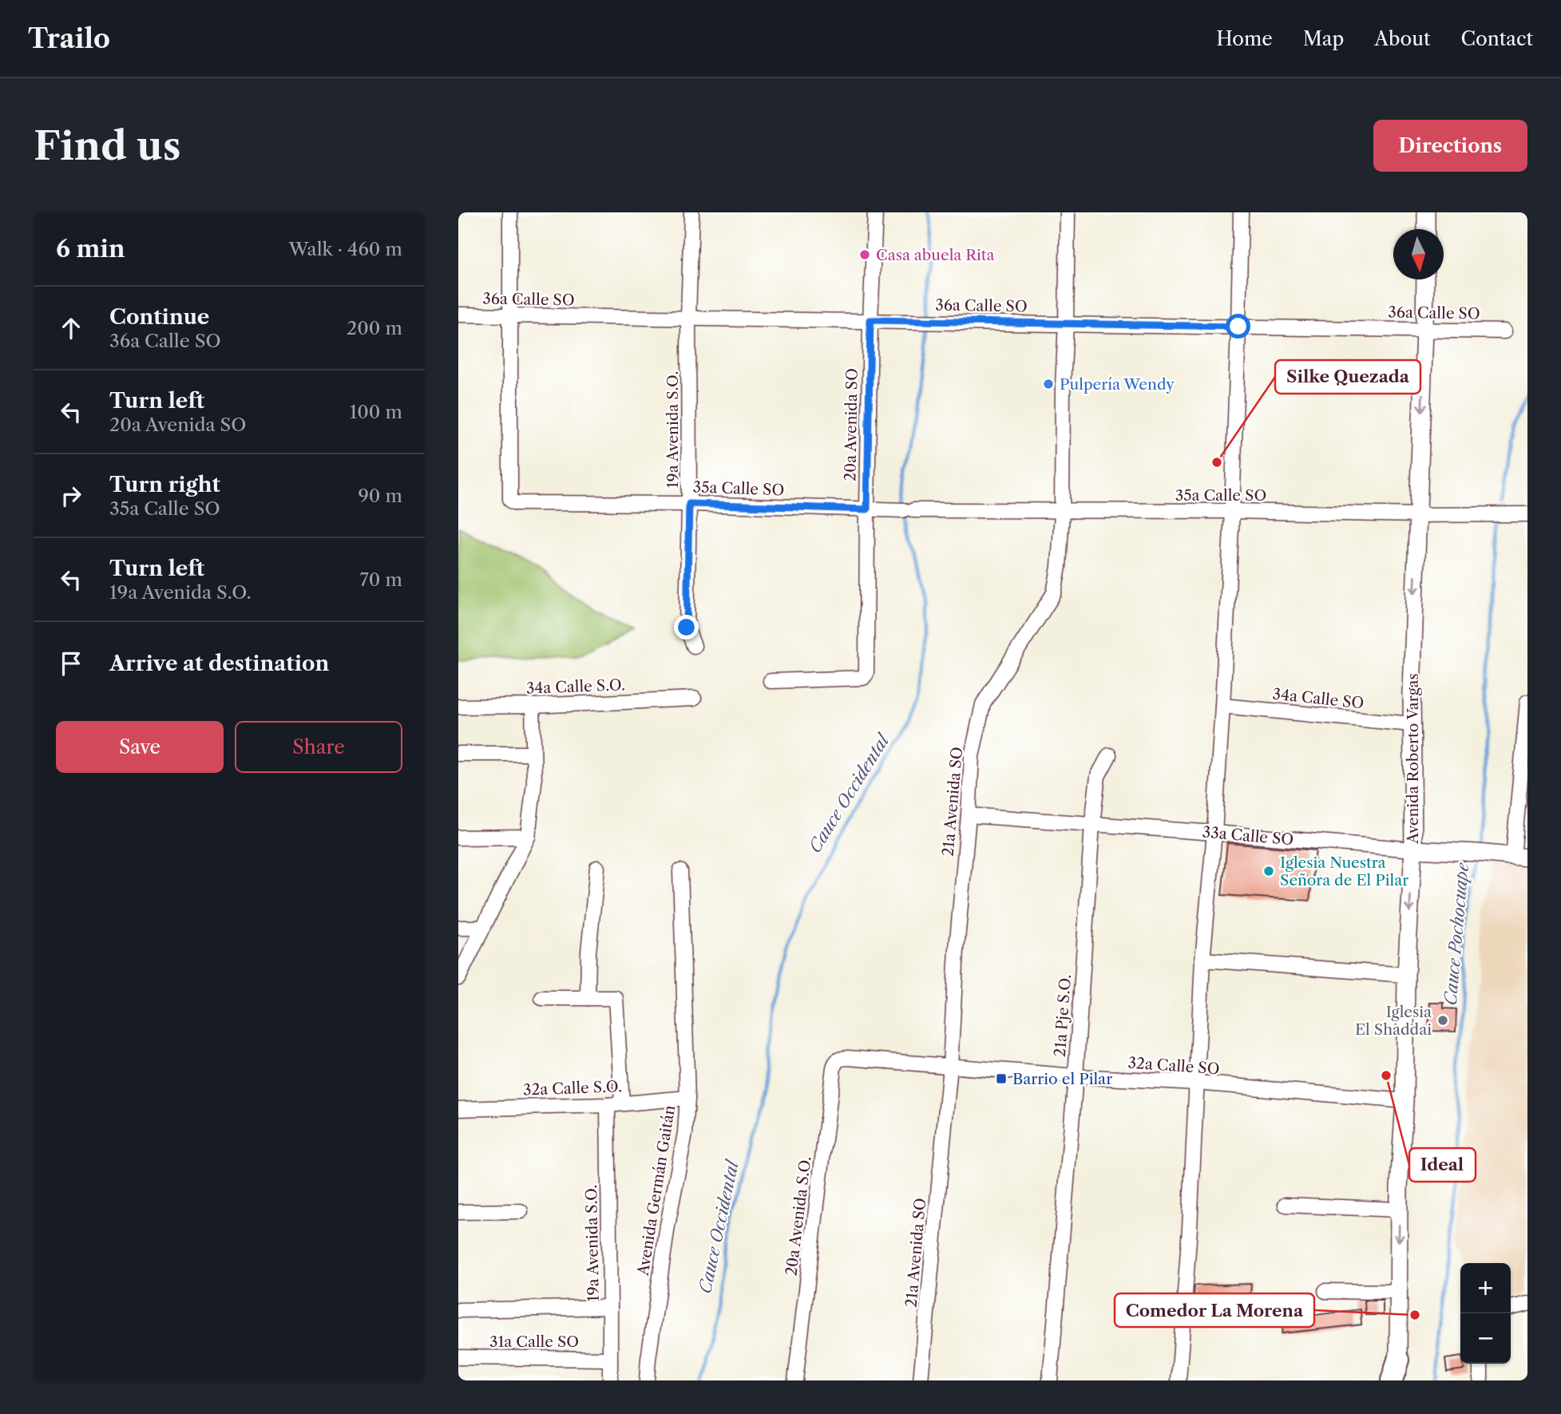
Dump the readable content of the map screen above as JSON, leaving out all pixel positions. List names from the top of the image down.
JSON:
{
  "streets": {
    "street": [
      "36a Calle SO",
      "20a Avenida SO",
      "19a Avenida S.O.",
      "35a Calle SO",
      "34a Calle S.O.",
      "34a Calle SO",
      "Avenida Roberto Vargas",
      "21a Avenida SO",
      "33a Calle SO",
      "21a Pje S.O.",
      "32a Calle SO",
      "32a Calle S.O.",
      "Avenida Germán Gaitán",
      "20a Avenida S.O.",
      "31a Calle SO"
    ]
  },
  "crossings": [
    ["36a Calle SO", "20a Avenida SO"],
    ["36a Calle SO", "19a Avenida S.O."],
    ["36a Calle SO", "35a Calle SO"],
    ["36a Calle SO", "Avenida Roberto Vargas"],
    ["36a Calle SO", "21a Avenida SO"],
    ["20a Avenida SO", "35a Calle SO"],
    ["19a Avenida S.O.", "35a Calle SO"],
    ["19a Avenida S.O.", "32a Calle S.O."],
    ["19a Avenida S.O.", "31a Calle SO"],
    ["35a Calle SO", "Avenida Roberto Vargas"],
    ["35a Calle SO", "21a Avenida SO"],
    ["34a Calle SO", "Avenida Roberto Vargas"],
    ["Avenida Roberto Vargas", "33a Calle SO"],
    ["Avenida Roberto Vargas", "32a Calle SO"],
    ["21a Avenida SO", "33a Calle SO"],
    ["21a Avenida SO", "32a Calle SO"],
    ["33a Calle SO", "21a Pje S.O."],
    ["21a Pje S.O.", "32a Calle SO"],
    ["32a Calle SO", "20a Avenida S.O."],
    ["32a Calle S.O.", "Avenida Germán Gaitán"]
  ],
  "one_way": ["Avenida Roberto Vargas"],
  "water": ["Cauce Occidental", "Cauce Pochocuape"],
  "places": {
    "other": [
      "Casa abuela Rita",
      "Pulpería Wendy",
      "Silke Quezada",
      "Iglesia Nuestra Señora de El Pilar",
      "Iglesia El Shaddai",
      "Ideal",
      "Comedor La Morena"
    ],
    "transit": ["Barrio el Pilar"]
  },
  "north": "bottom",
  "page": {
    "header": "Trailo",
    "nav": [
      "Home",
      "Map",
      "About",
      "Contact"
    ],
    "buttons": [
      "Directions",
      ["Save", "Share"]
    ],
    "title": "Find us",
    "heading": ["6 min", "Walk · 460 m"],
    "list": [
      ["Continue", "36a Calle SO", "200 m"],
      ["Turn left", "20a Avenida SO", "100 m"],
      ["Turn right", "35a Calle SO", "90 m"],
      ["Turn left", "19a Avenida S.O.", "70 m"],
      "Arrive at destination"
    ],
    "map_buttons": ["+", "−"]
  }
}
